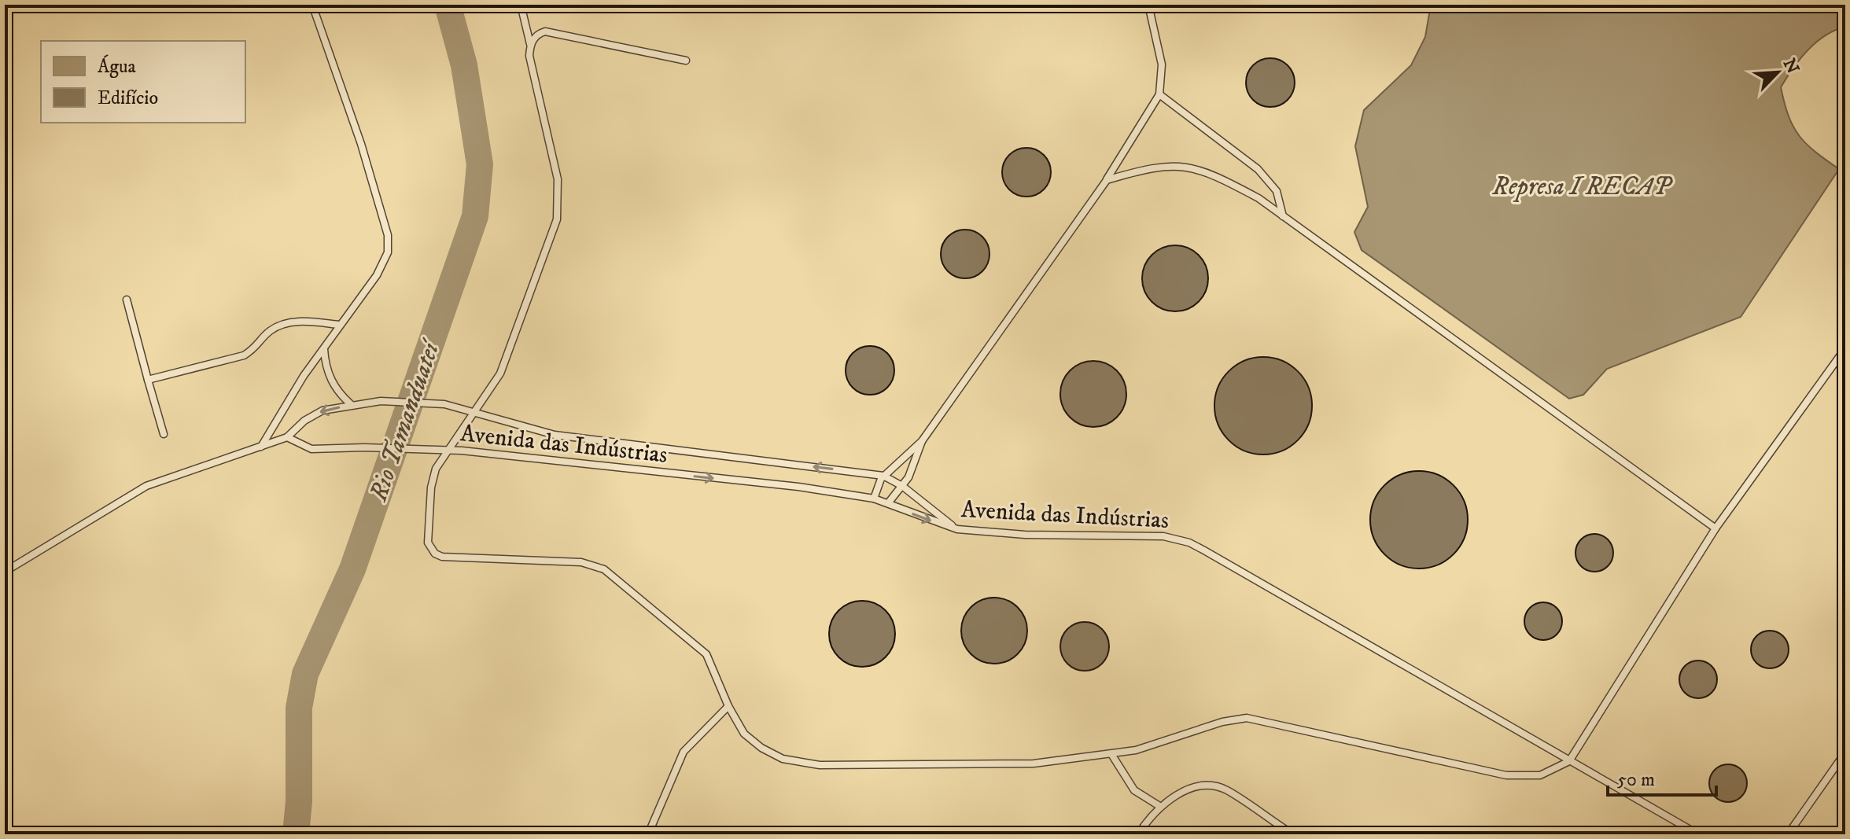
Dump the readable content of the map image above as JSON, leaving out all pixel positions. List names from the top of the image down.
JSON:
{
  "streets": {
    "lane": ["Avenida das Indústrias"]
  },
  "water": ["Represa I RECAP", "Rio Tamanduateí"],
  "legend": ["Água", "Edifício"],
  "scale_bar": "50 m",
  "north": "top right"
}
